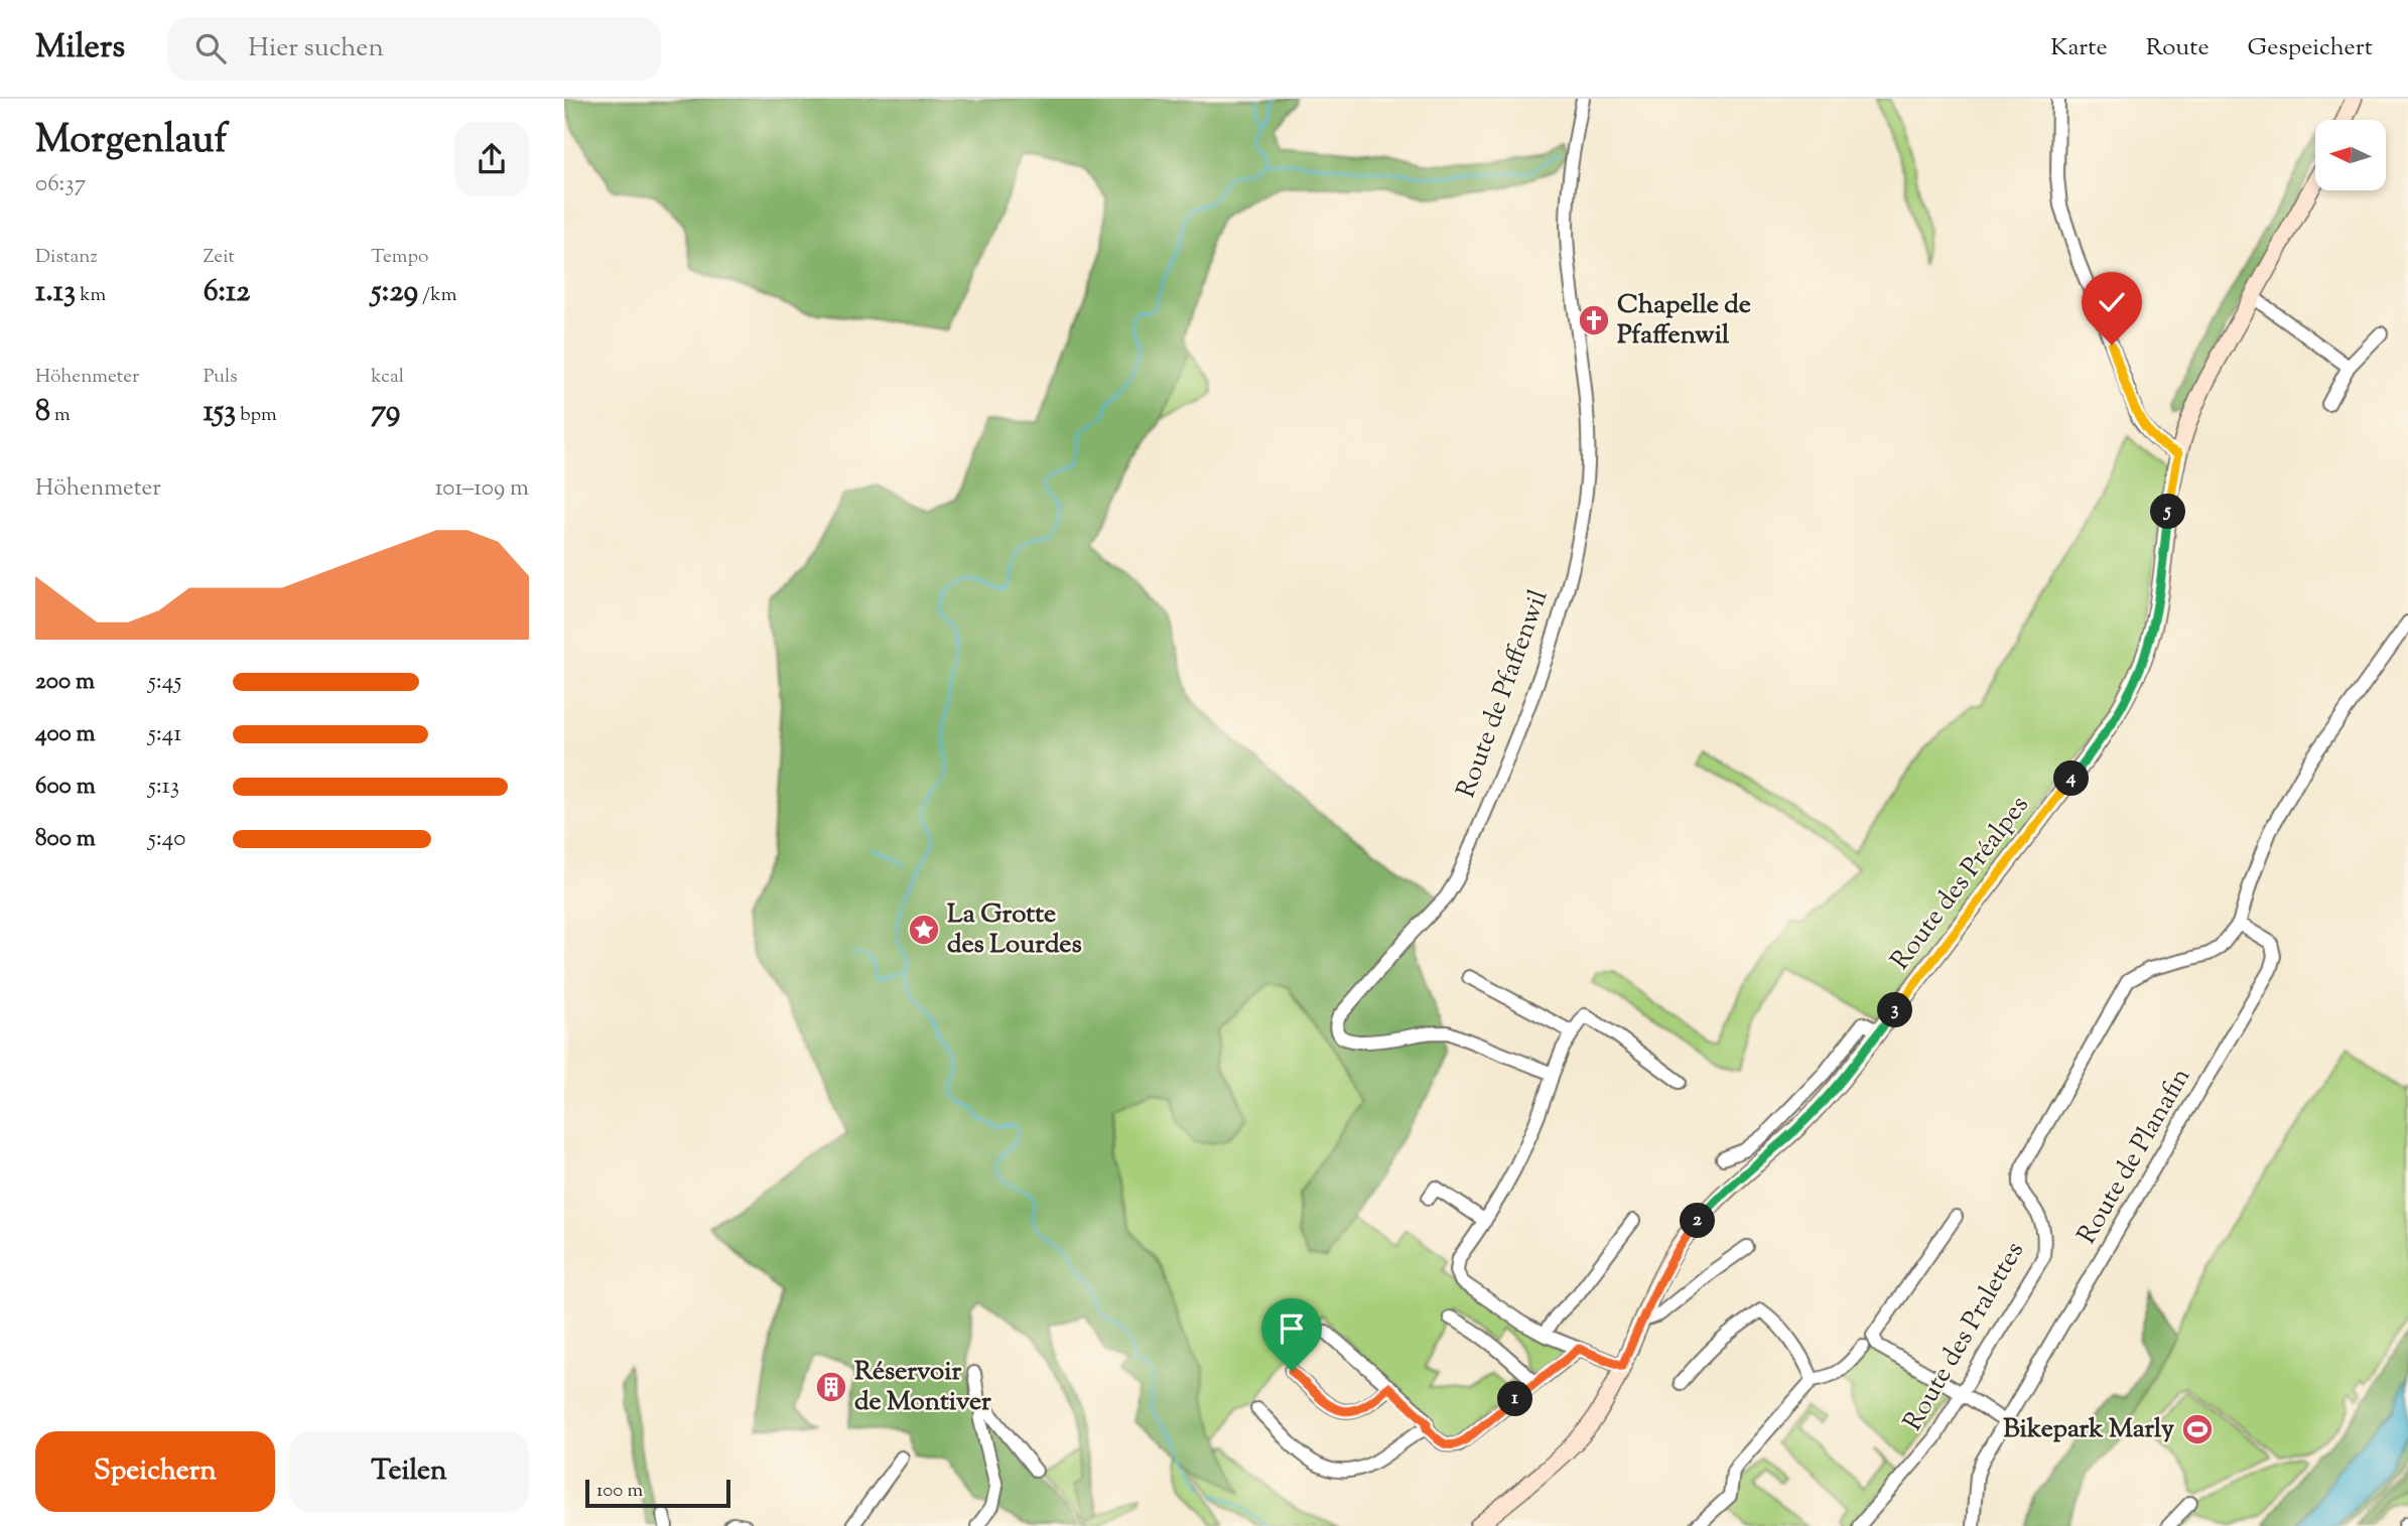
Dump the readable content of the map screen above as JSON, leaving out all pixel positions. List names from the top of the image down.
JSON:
{
  "streets": {
    "main road": ["Route des Préalpes"],
    "street": ["Route de Pfaffenwil", "Route de Planafin", "Route des Pralettes"]
  },
  "crossings": [
    ["Route de Planafin", "Route des Pralettes"]
  ],
  "places": {
    "church": ["Chapelle de Pfaffenwil"],
    "place": ["La Grotte des Lourdes"],
    "building": ["Réservoir de Montiver"],
    "sports": ["Bikepark Marly"]
  },
  "scale_bar": "100 m",
  "north": "left",
  "page": {
    "header": "Milers",
    "search": "Hier suchen",
    "nav": ["Karte", "Route", "Gespeichert"],
    "heading": ["Morgenlauf", "06:37"],
    "stats": [
      ["Distanz", "1.13 km"],
      ["Zeit", "6:12"],
      ["Tempo", "5:29 /km"],
      ["Höhenmeter", "8 m"],
      ["Puls", "153 bpm"],
      ["kcal", "79"]
    ],
    "chart": ["Höhenmeter", "101–109 m"],
    "pins": [
      "5",
      "4",
      "3",
      "2",
      "1"
    ],
    "list": [
      {
        "name": "200 m",
        "note": "5:45"
      },
      {
        "name": "400 m",
        "note": "5:41"
      },
      {
        "name": "600 m",
        "note": "5:13"
      },
      {
        "name": "800 m",
        "note": "5:40"
      }
    ],
    "buttons": ["Speichern", "Teilen"],
    "scale": "100 m"
  }
}
